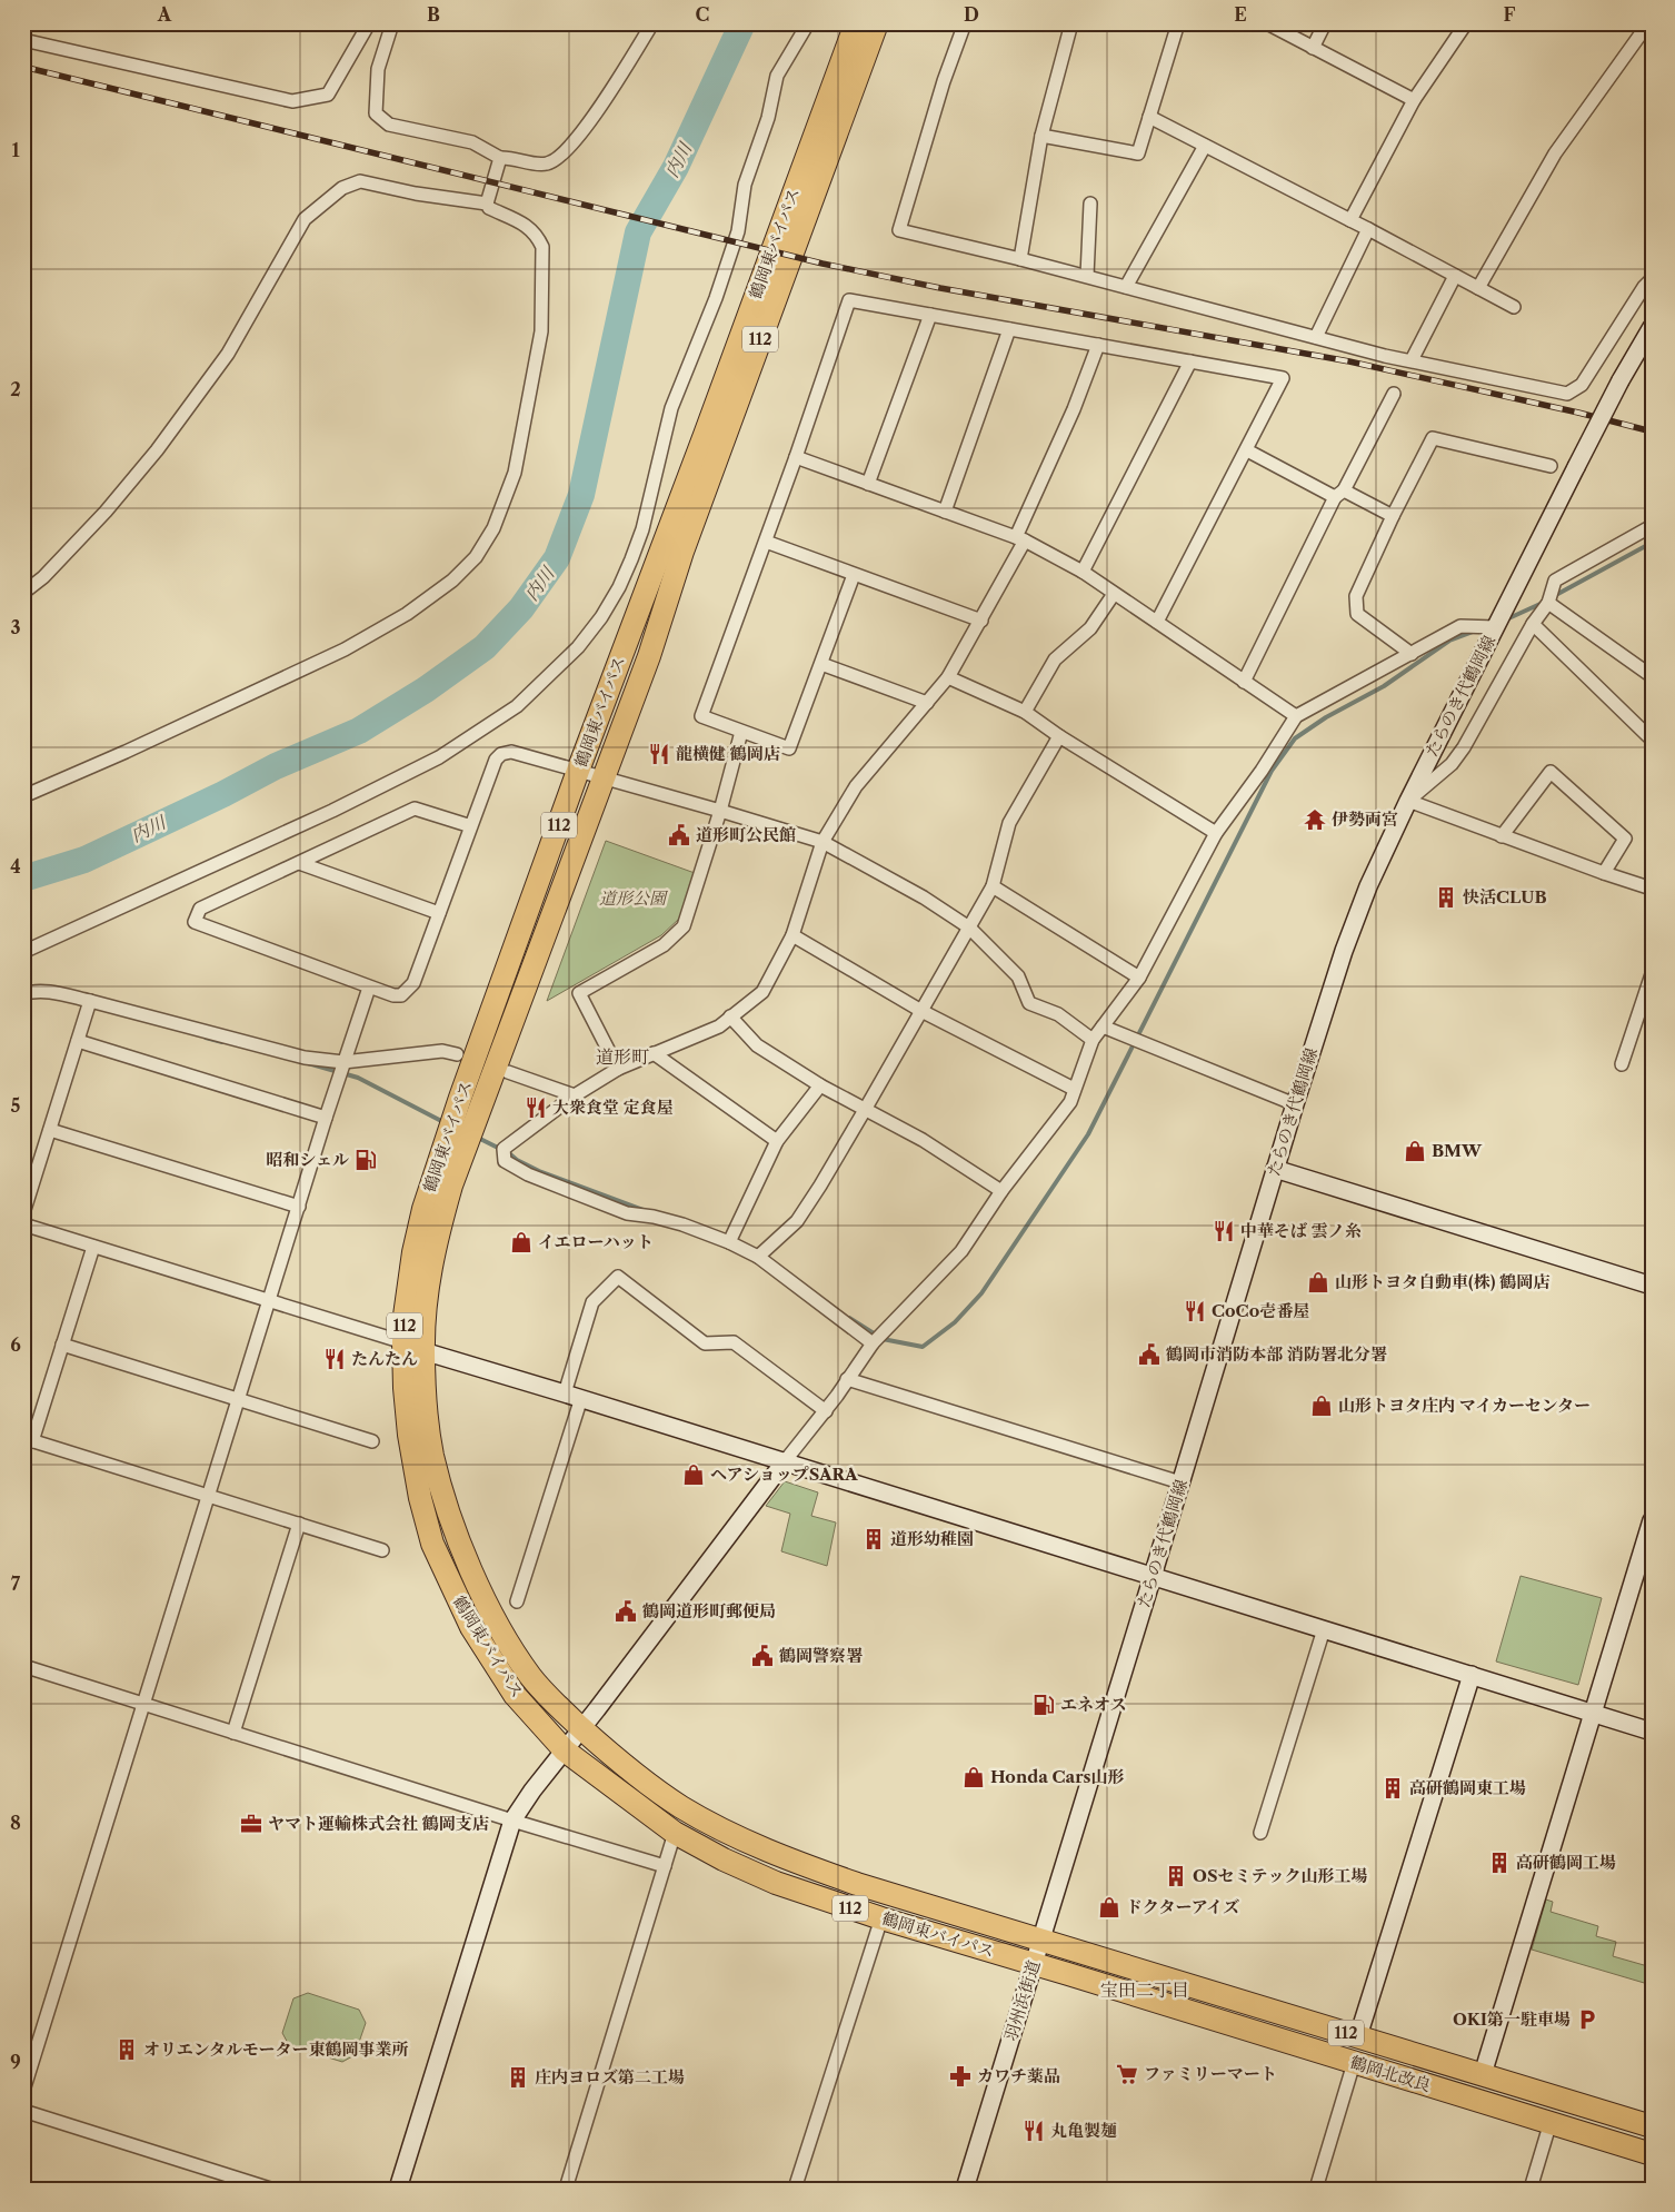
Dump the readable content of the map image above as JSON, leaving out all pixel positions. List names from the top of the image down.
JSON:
{
  "streets": {
    "highway": ["鶴岡東バイパス", "112", "鶴岡北改良"],
    "street": ["たらのき代鶴岡線", "羽州浜街道"]
  },
  "crossings": [
    ["鶴岡東バイパス", "たらのき代鶴岡線"],
    ["鶴岡東バイパス", "羽州浜街道"],
    ["鶴岡東バイパス", "鶴岡北改良"],
    ["たらのき代鶴岡線", "羽州浜街道"],
    ["たらのき代鶴岡線", "鶴岡北改良"],
    ["羽州浜街道", "鶴岡北改良"]
  ],
  "districts": ["道形町", "宝田二丁目"],
  "water": ["内川"],
  "parks": ["道形公園"],
  "places": {
    "restaurant": [
      "龍横健 鶴岡店",
      "大衆食堂 定食屋",
      "中華そば 雲ノ糸",
      "CoCo壱番屋",
      "たんたん",
      "丸亀製麺"
    ],
    "temple": ["伊勢両宮"],
    "public building": [
      "道形町公民館",
      "鶴岡市消防本部 消防署北分署",
      "鶴岡道形町郵便局",
      "鶴岡警察署"
    ],
    "building": [
      "快活CLUB",
      "道形幼稚園",
      "高研鶴岡東工場",
      "高研鶴岡工場",
      "OSセミテック山形工場",
      "オリエンタルモーター東鶴岡事業所",
      "庄内ヨロズ第二工場"
    ],
    "shop": [
      "BMW",
      "イエローハット",
      "山形トヨタ自動車(株) 鶴岡店",
      "山形トヨタ庄内 マイカーセンター",
      "ヘアショップSARA",
      "Honda Cars山形",
      "ドクターアイズ"
    ],
    "fuel station": ["昭和シェル", "エネオス"],
    "office": ["ヤマト運輸株式会社 鶴岡支店"],
    "parking": ["OKI第一駐車場"],
    "supermarket": ["ファミリーマート"],
    "pharmacy": ["カワチ薬品"]
  },
  "grid": {
    "columns": [
      "A",
      "B",
      "C",
      "D",
      "E",
      "F"
    ],
    "rows": [
      "1",
      "2",
      "3",
      "4",
      "5",
      "6",
      "7",
      "8",
      "9"
    ]
  }
}
